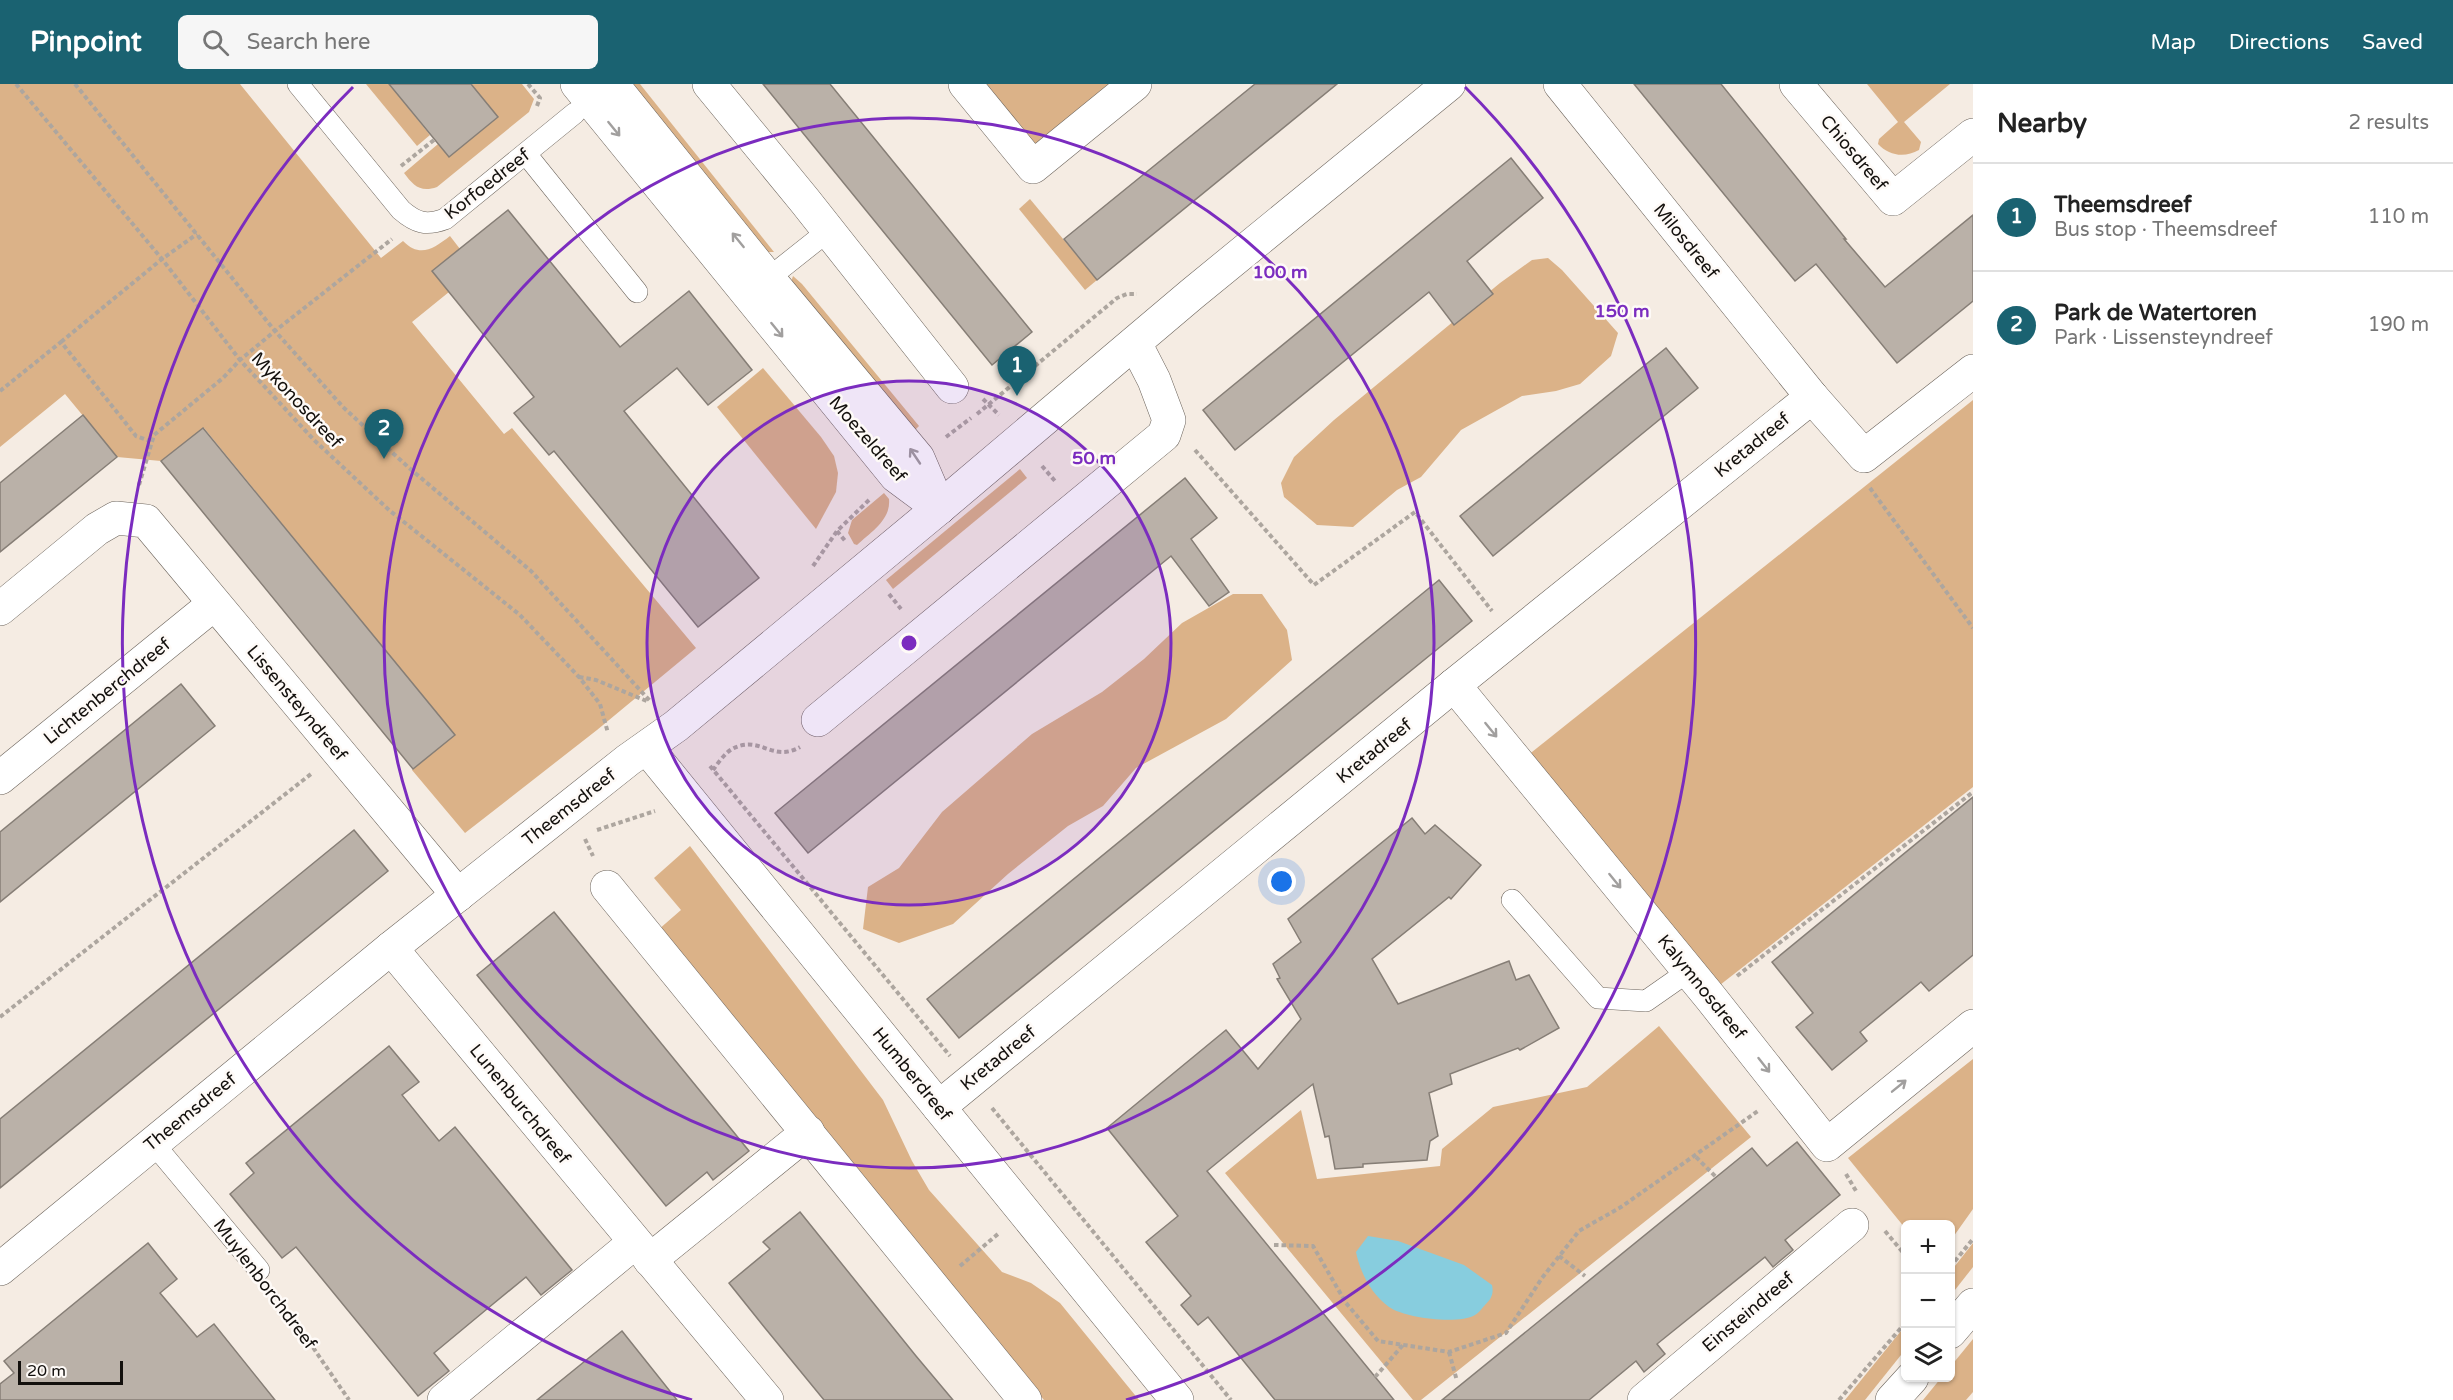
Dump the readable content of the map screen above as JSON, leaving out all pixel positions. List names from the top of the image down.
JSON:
{
  "streets": {
    "street": [
      "Chiosdreef",
      "Milosdreef",
      "Moezeldreef",
      "Kretadreef",
      "Lichtenberchdreef",
      "Lissensteyndreef",
      "Theemsdreef",
      "Kalymnosdreef",
      "Humberdreef",
      "Lunenburchdreef",
      "Einsteindreef"
    ],
    "lane": ["Korfoedreef", "Muylenborchdreef"],
    "path": ["Mykonosdreef"]
  },
  "crossings": [
    ["Korfoedreef", "Moezeldreef"],
    ["Milosdreef", "Kretadreef"],
    ["Mykonosdreef", "Theemsdreef"],
    ["Mykonosdreef", "Humberdreef"],
    ["Moezeldreef", "Theemsdreef"],
    ["Kretadreef", "Kalymnosdreef"],
    ["Kretadreef", "Humberdreef"],
    ["Lichtenberchdreef", "Lissensteyndreef"],
    ["Lissensteyndreef", "Theemsdreef"],
    ["Theemsdreef", "Humberdreef"],
    ["Theemsdreef", "Lunenburchdreef"],
    ["Theemsdreef", "Muylenborchdreef"]
  ],
  "scale_bar": "20 m",
  "page": {
    "header": "Pinpoint",
    "search": "Search here",
    "nav": ["Map", "Directions", "Saved"],
    "heading": ["Nearby", "2 results"],
    "list": [
      {
        "mark": "1",
        "name": "Theemsdreef",
        "note": "Bus stop · Theemsdreef",
        "value": "110 m"
      },
      {
        "mark": "2",
        "name": "Park de Watertoren",
        "note": "Park · Lissensteyndreef",
        "value": "190 m"
      }
    ],
    "pins": ["1", "2"],
    "map_buttons": ["+", "−"],
    "scale": "20 m"
  },
  "rings": ["100 m", "150 m", "50 m"]
}
